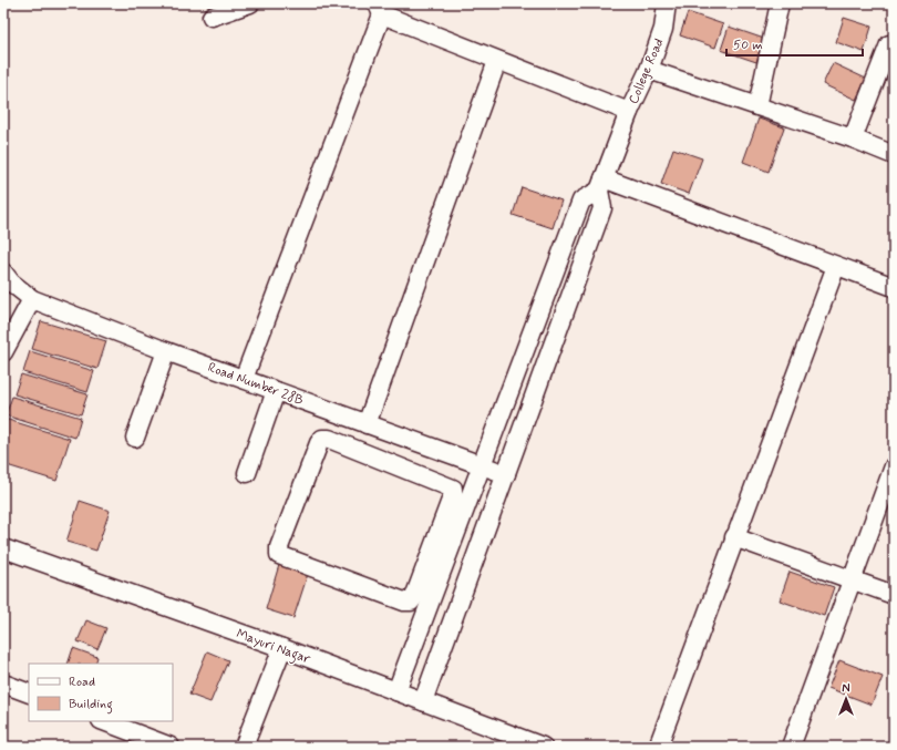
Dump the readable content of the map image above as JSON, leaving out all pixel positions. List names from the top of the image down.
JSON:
{
  "streets": {
    "street": ["College Road", "Road Number 28B", "Mayuri Nagar"]
  },
  "legend": ["Road", "Building"],
  "scale_bar": "50 m",
  "north": "top"
}
